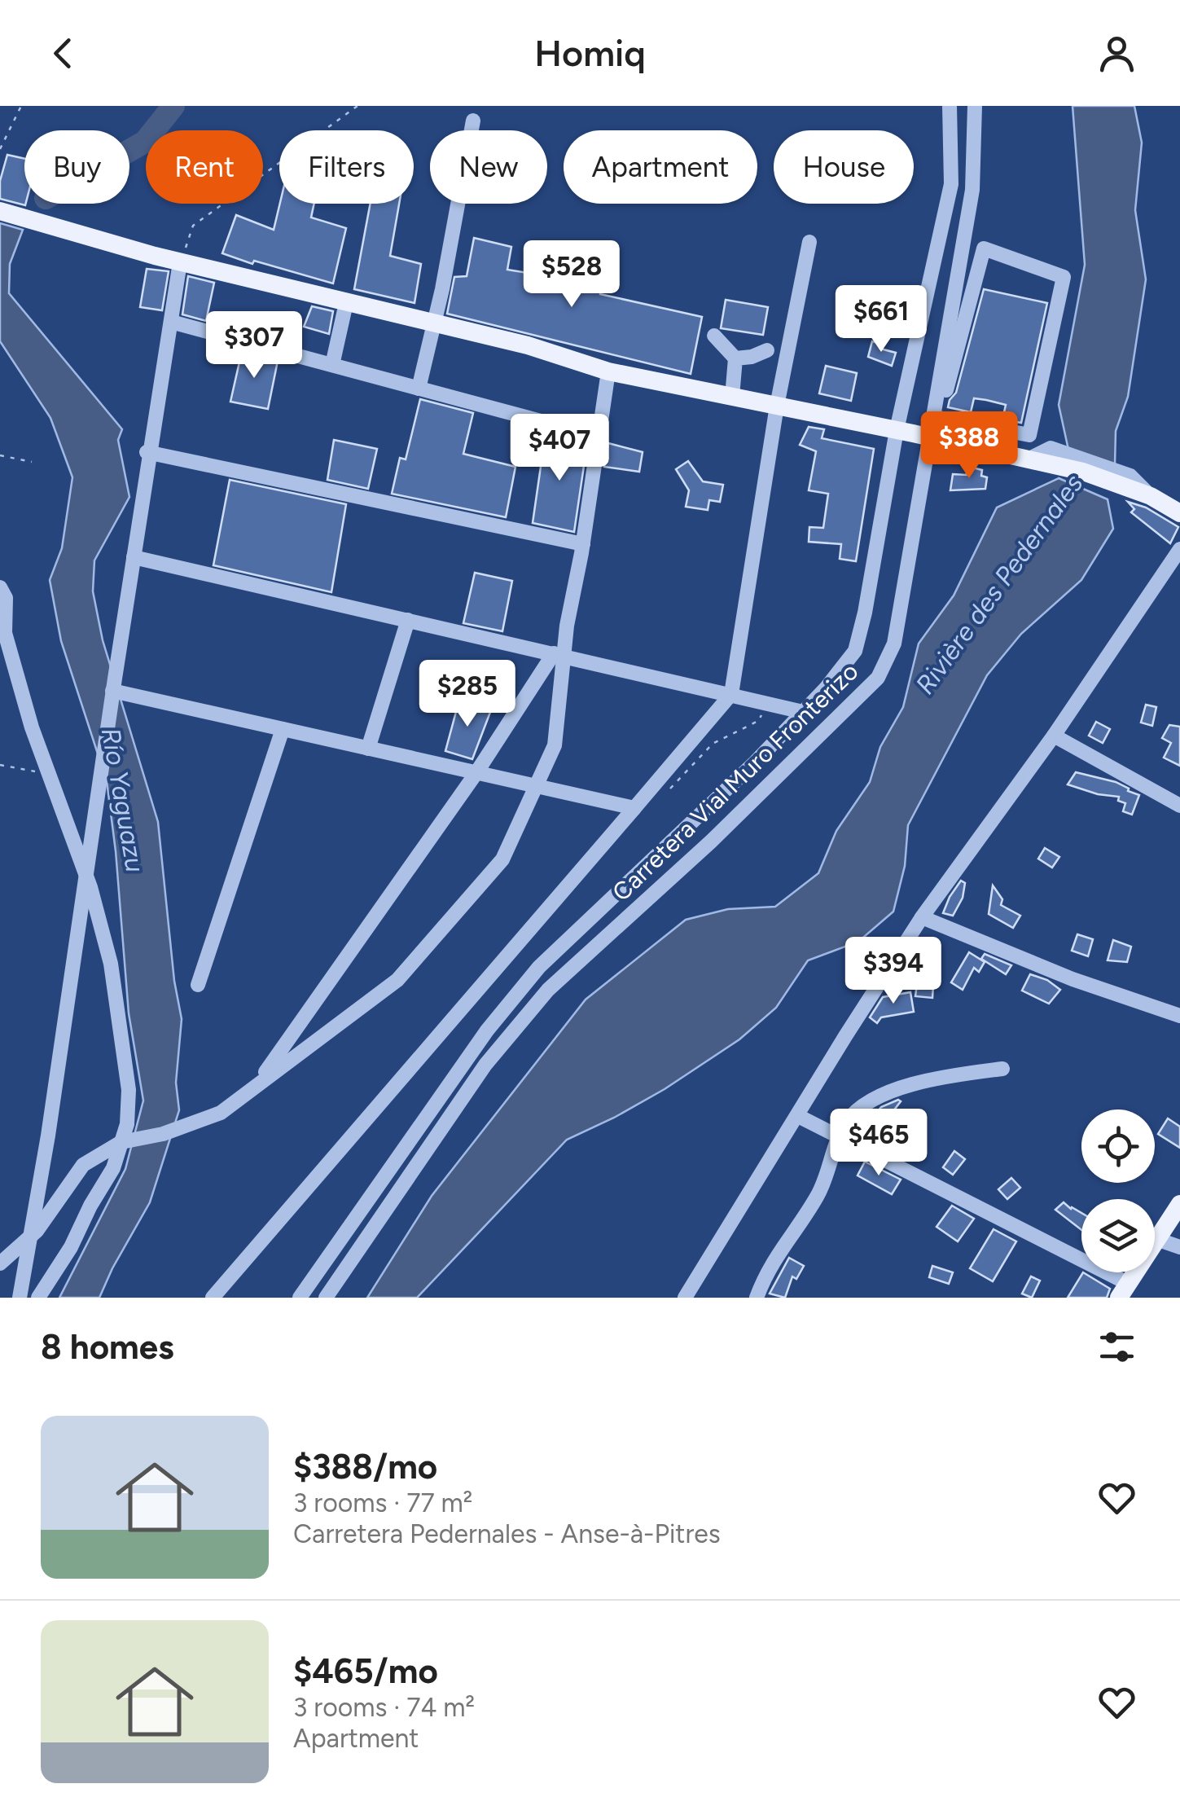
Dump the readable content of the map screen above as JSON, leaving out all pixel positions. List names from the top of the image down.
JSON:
{
  "streets": {
    "street": ["Carretera Vial Muro Fronterizo"]
  },
  "water": ["Rivière des Pedernales", "Río Yaguazu"],
  "page": {
    "header": "Homiq",
    "chip": [
      "Buy",
      "Rent",
      "Filters",
      "New",
      "Apartment",
      "House"
    ],
    "price": [
      "$528",
      "$661",
      "$307",
      "$388",
      "$407",
      "$285",
      "$394",
      "$465"
    ],
    "heading": "8 homes",
    "list": [
      {
        "name": "$388/mo",
        "note": "3 rooms · 77 m² · Carretera Pedernales - Anse-à-Pitres"
      },
      {
        "name": "$465/mo",
        "note": "3 rooms · 74 m² · Apartment"
      }
    ]
  }
}
